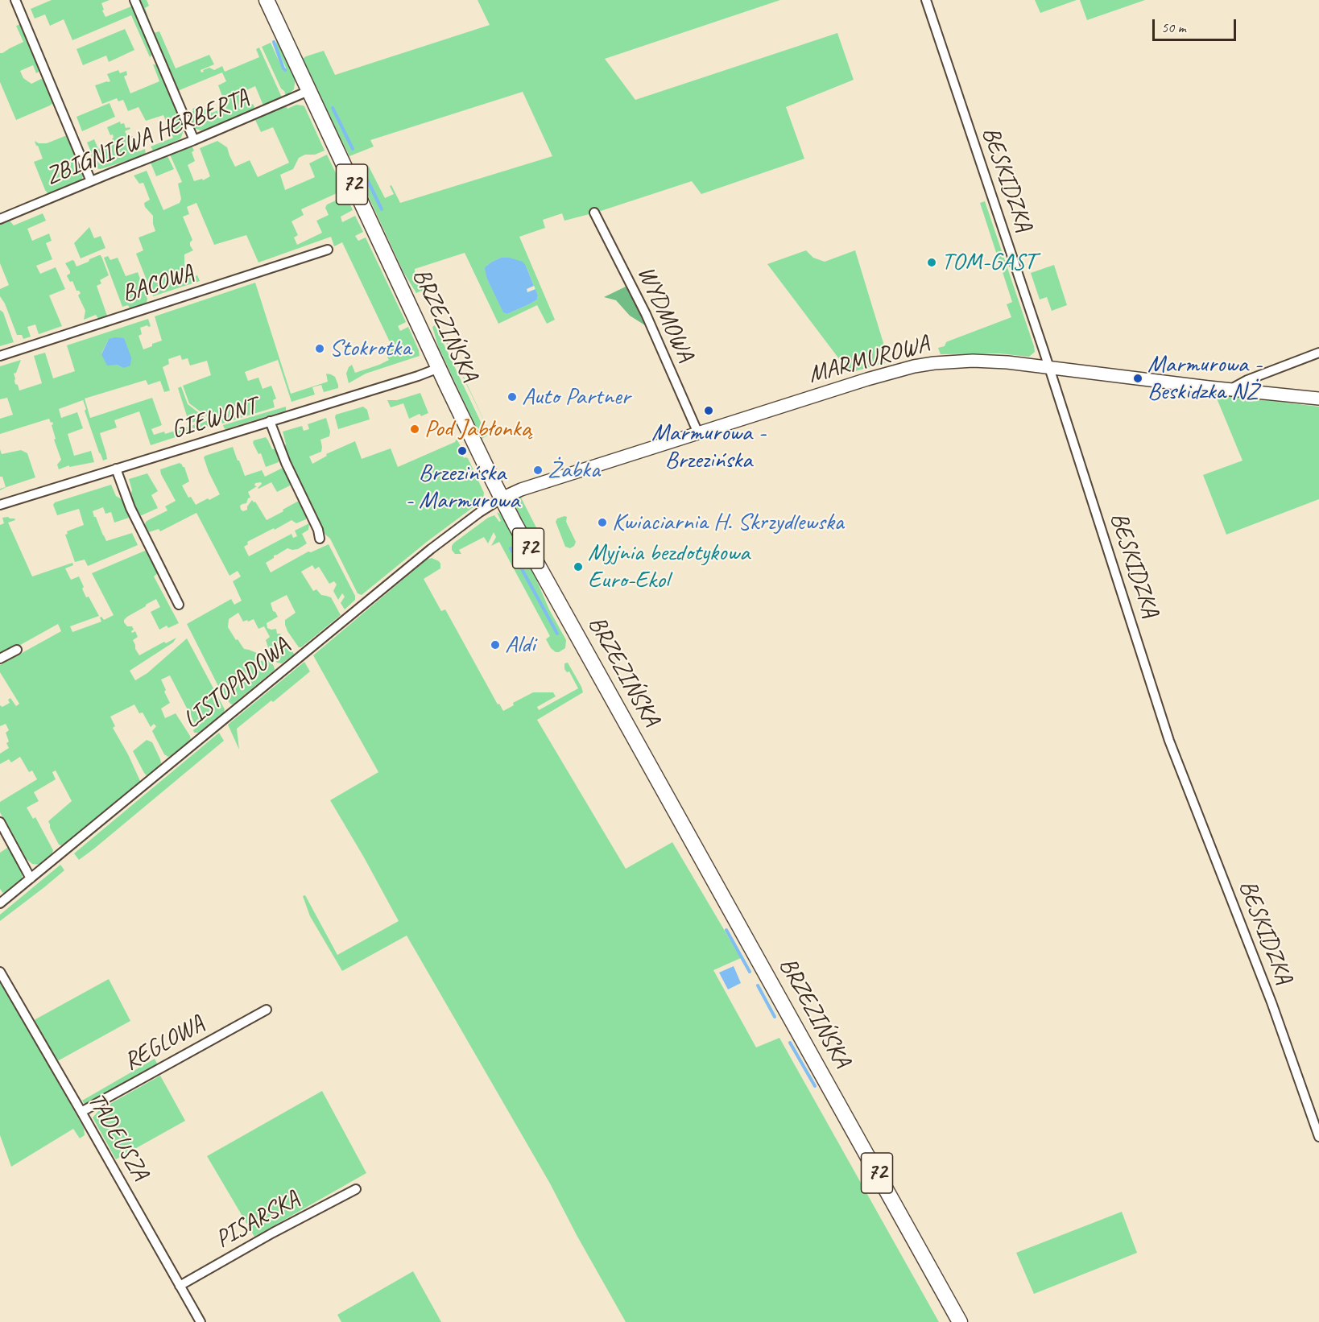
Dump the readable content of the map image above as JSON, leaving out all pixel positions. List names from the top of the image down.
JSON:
{
  "streets": {
    "main road": ["72", "BRZEZIŃSKA"],
    "street": [
      "ZBIGNIEWA HERBERTA",
      "BESKIDZKA",
      "BACOWA",
      "WYDMOWA",
      "MARMUROWA",
      "GIEWONT",
      "LISTOPADOWA",
      "REGLOWA",
      "TADEUSZA",
      "PISARSKA"
    ]
  },
  "crossings": [
    ["ZBIGNIEWA HERBERTA", "BRZEZIŃSKA"],
    ["BESKIDZKA", "MARMUROWA"],
    ["WYDMOWA", "MARMUROWA"],
    ["BRZEZIŃSKA", "MARMUROWA"],
    ["BRZEZIŃSKA", "GIEWONT"],
    ["BRZEZIŃSKA", "LISTOPADOWA"],
    ["MARMUROWA", "LISTOPADOWA"],
    ["REGLOWA", "TADEUSZA"],
    ["TADEUSZA", "PISARSKA"]
  ],
  "places": [
    "TOM-GAST",
    "Stokrotka",
    "Marmurowa - Beskidzka NŻ",
    "Auto Partner",
    "Marmurowa - Brzezińska",
    "Pod Jabłonką",
    "Brzezińska - Marmurowa",
    "Żabka",
    "Kwiaciarnia H. Skrzydlewska",
    "Myjnia bezdotykowa Euro-Ekol",
    "Aldi"
  ],
  "scale_bar": "50 m"
}
